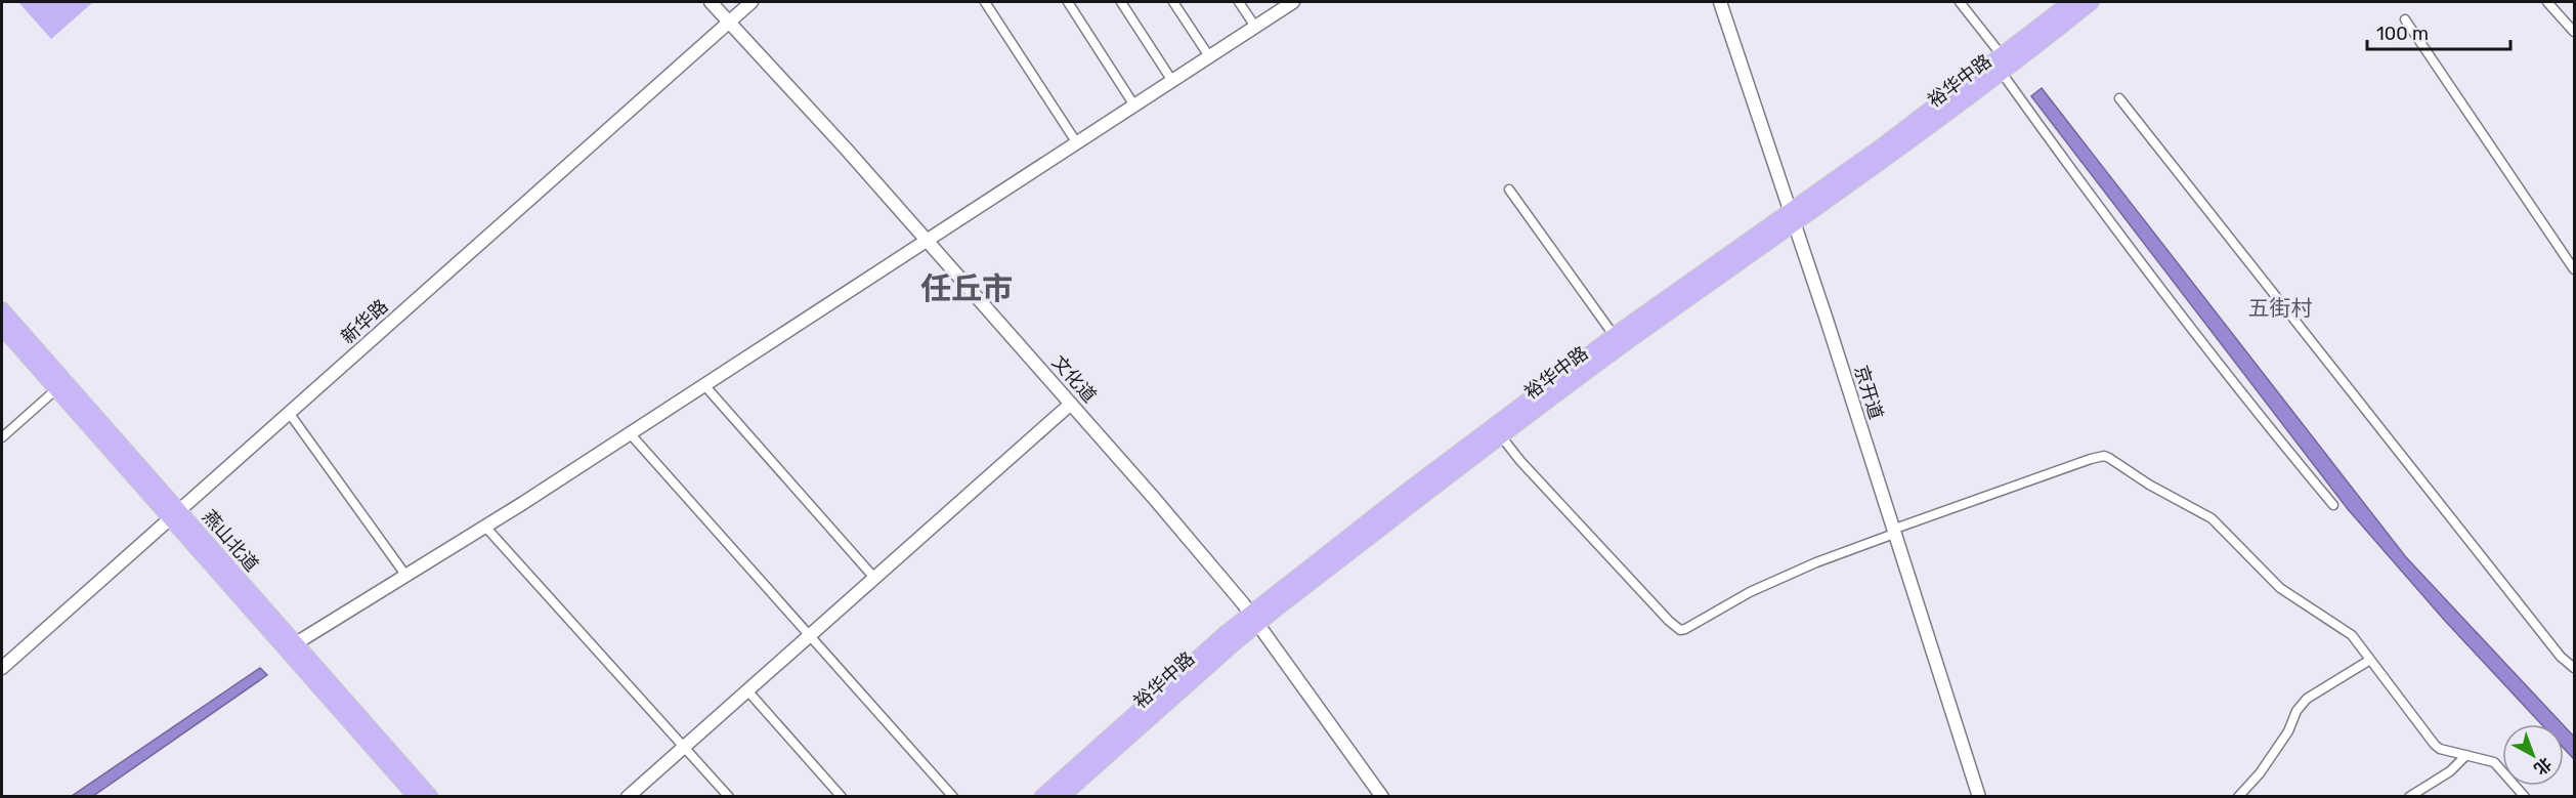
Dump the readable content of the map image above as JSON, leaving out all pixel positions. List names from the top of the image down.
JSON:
{
  "streets": {
    "main road": [
      "裕华中路",
      "新华路",
      "文化道",
      "京开道",
      "燕山北道"
    ]
  },
  "crossings": [
    ["裕华中路", "文化道"],
    ["裕华中路", "京开道"],
    ["新华路", "文化道"],
    ["新华路", "燕山北道"]
  ],
  "districts": ["任丘市", "五街村"],
  "scale_bar": "100 m",
  "north": "bottom right"
}
